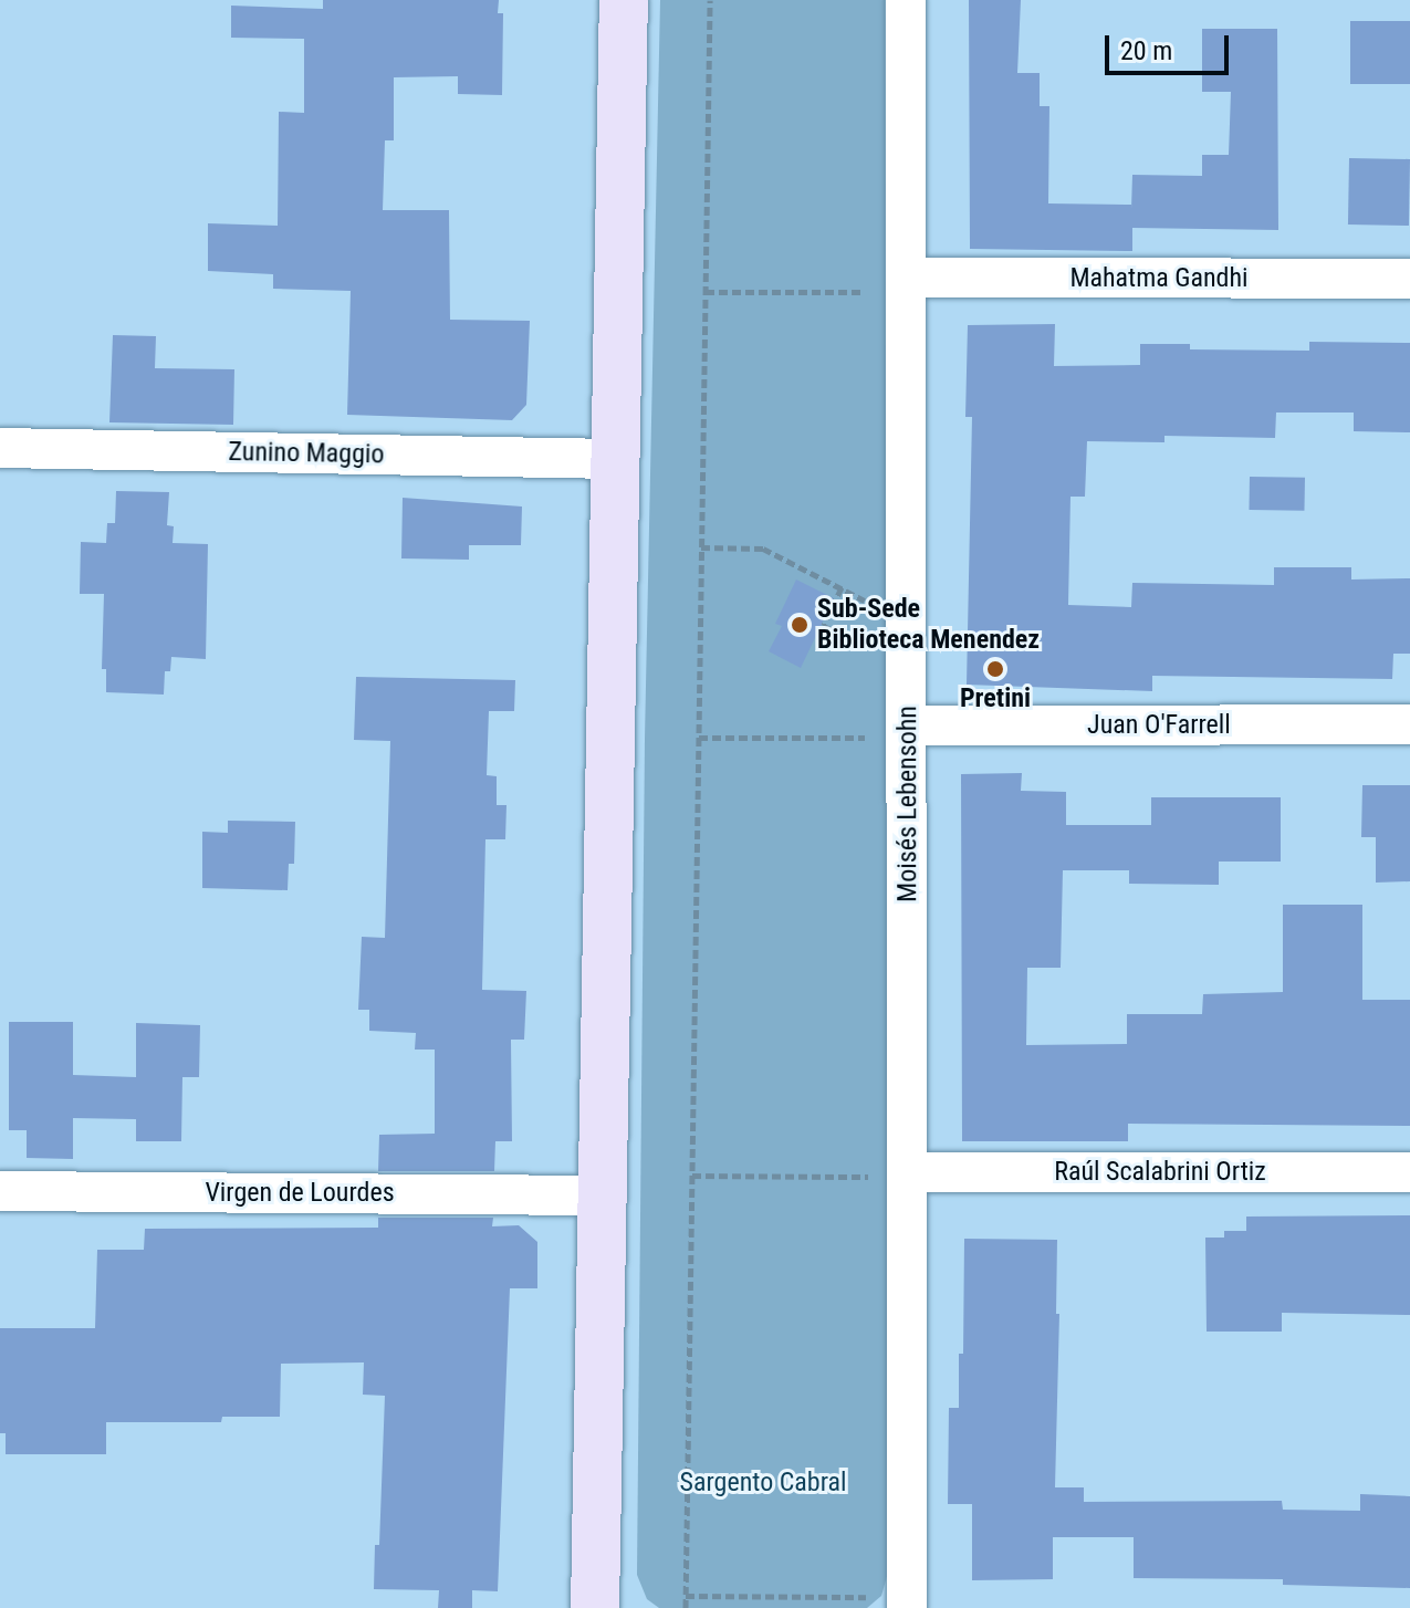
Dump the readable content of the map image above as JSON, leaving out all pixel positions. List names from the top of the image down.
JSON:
{
  "streets": {
    "street": [
      "Mahatma Gandhi",
      "Zunino Maggio",
      "Juan O'Farrell",
      "Moisés Lebensohn",
      "Raúl Scalabrini Ortiz",
      "Virgen de Lourdes"
    ]
  },
  "crossings": [
    ["Mahatma Gandhi", "Moisés Lebensohn"],
    ["Juan O'Farrell", "Moisés Lebensohn"],
    ["Moisés Lebensohn", "Raúl Scalabrini Ortiz"]
  ],
  "parks": ["Sargento Cabral"],
  "places": ["Sub-Sede Biblioteca Menendez", "Pretini"],
  "scale_bar": "20 m"
}
